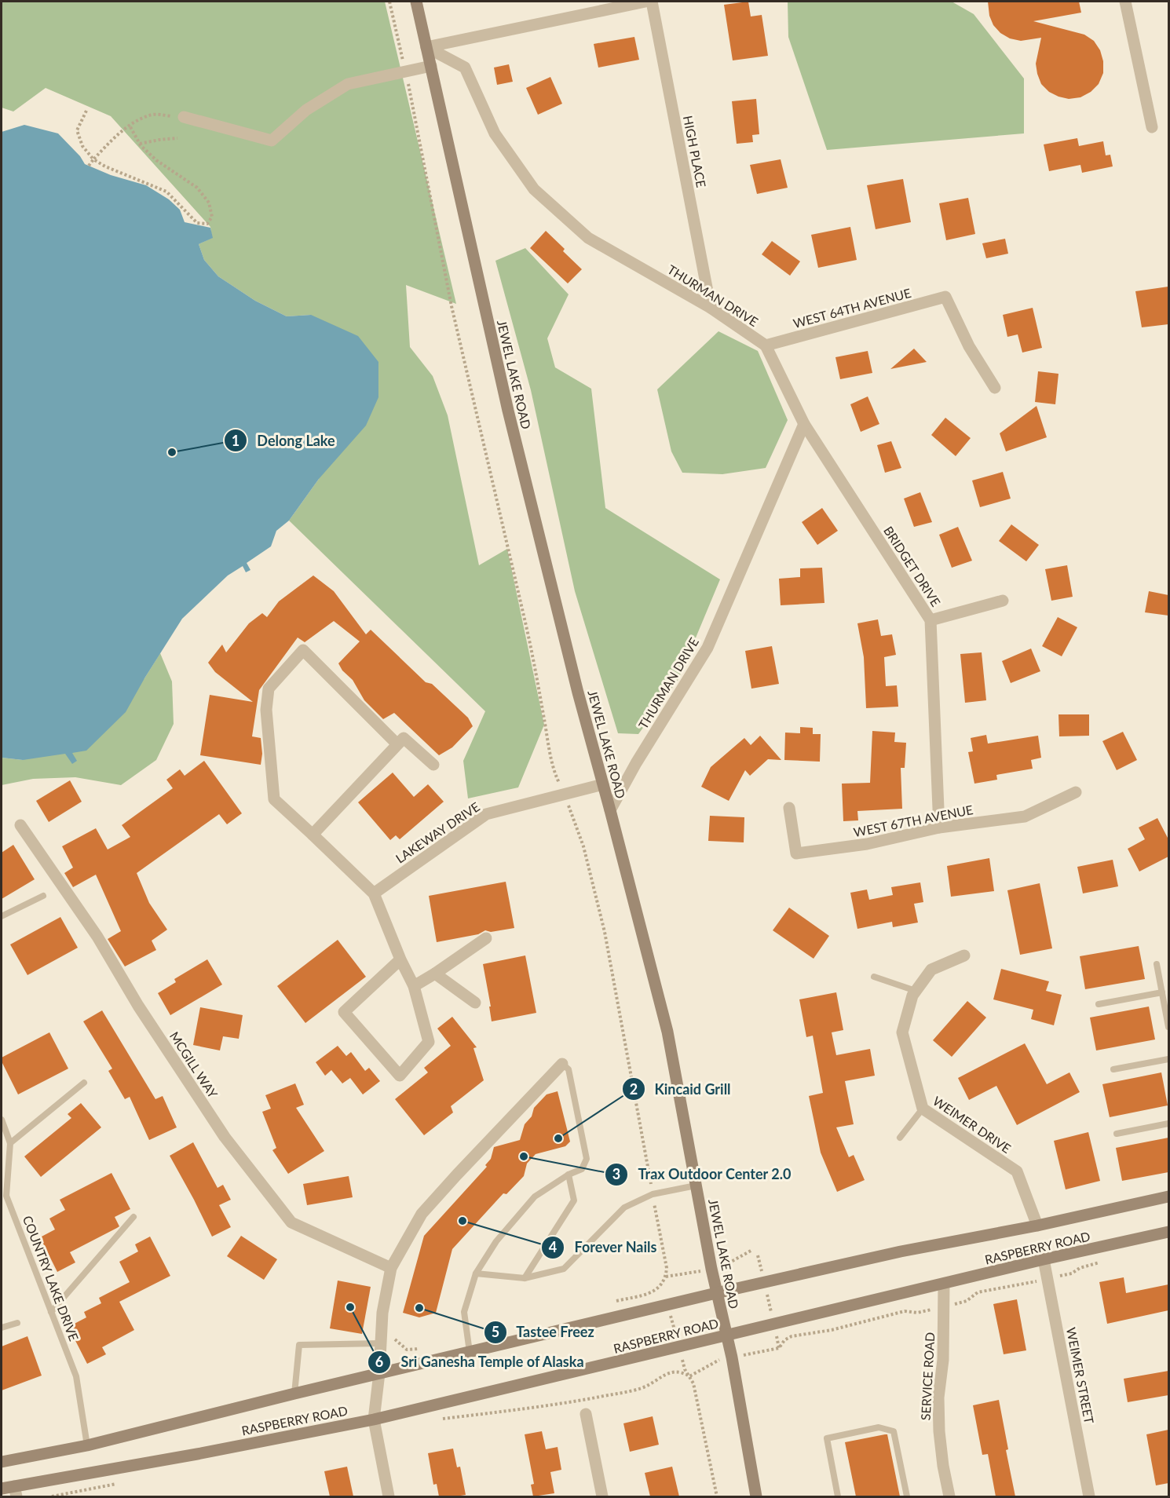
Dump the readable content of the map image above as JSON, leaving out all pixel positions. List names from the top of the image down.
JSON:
{
  "streets": {
    "main road": ["JEWEL LAKE ROAD", "RASPBERRY ROAD"],
    "street": [
      "HIGH PLACE",
      "THURMAN DRIVE",
      "WEST 64TH AVENUE",
      "BRIDGET DRIVE",
      "WEST 67TH AVENUE",
      "LAKEWAY DRIVE",
      "MCGILL WAY",
      "WEIMER DRIVE",
      "WEIMER STREET",
      "SERVICE ROAD"
    ],
    "lane": ["COUNTRY LAKE DRIVE"]
  },
  "crossings": [
    ["HIGH PLACE", "THURMAN DRIVE"],
    ["THURMAN DRIVE", "WEST 64TH AVENUE"],
    ["THURMAN DRIVE", "JEWEL LAKE ROAD"],
    ["THURMAN DRIVE", "BRIDGET DRIVE"],
    ["JEWEL LAKE ROAD", "LAKEWAY DRIVE"],
    ["JEWEL LAKE ROAD", "RASPBERRY ROAD"],
    ["BRIDGET DRIVE", "WEST 67TH AVENUE"],
    ["WEIMER DRIVE", "RASPBERRY ROAD"],
    ["RASPBERRY ROAD", "COUNTRY LAKE DRIVE"],
    ["RASPBERRY ROAD", "WEIMER STREET"],
    ["RASPBERRY ROAD", "SERVICE ROAD"]
  ],
  "places": [
    "Delong Lake",
    "Kincaid Grill",
    "Trax Outdoor Center 2.0",
    "Forever Nails",
    "Sri Ganesha Temple of Alaska",
    "Tastee Freez"
  ]
}
